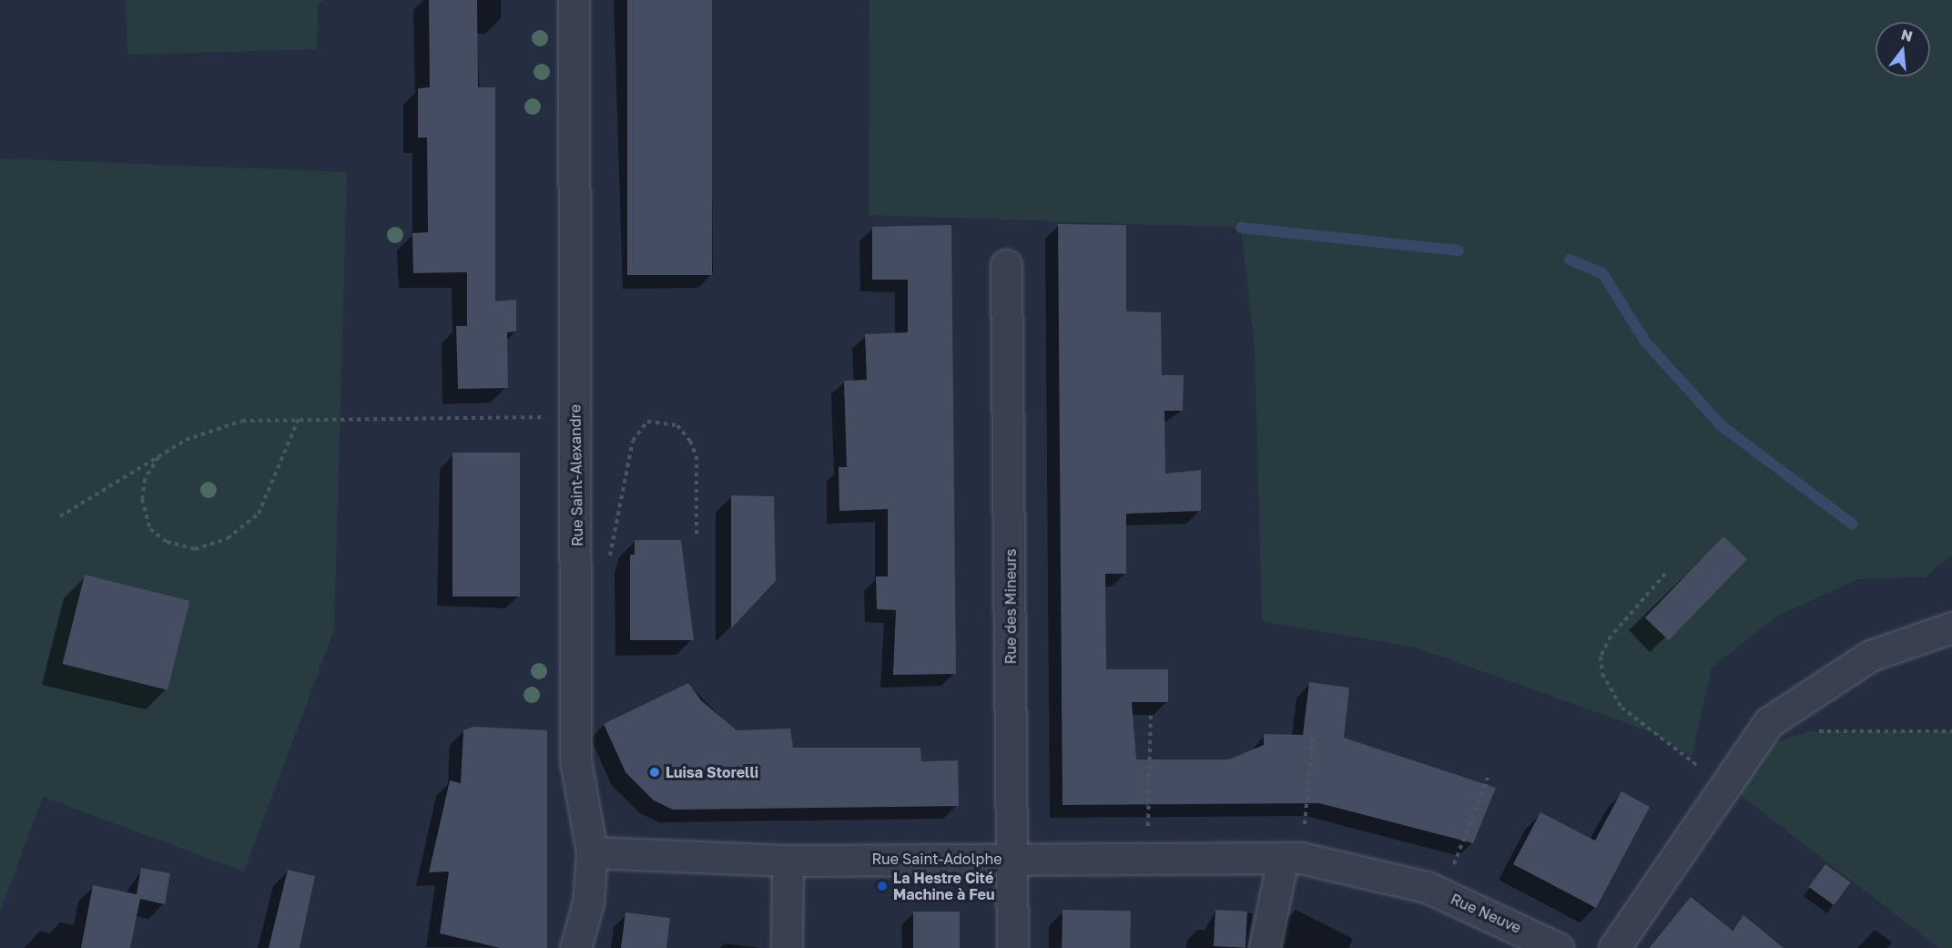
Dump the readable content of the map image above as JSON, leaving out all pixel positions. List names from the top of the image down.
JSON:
{
  "streets": {
    "street": [
      "Rue Saint-Alexandre",
      "Rue des Mineurs",
      "Rue Saint-Adolphe",
      "Rue Neuve"
    ]
  },
  "crossings": [
    ["Rue Saint-Alexandre", "Rue Saint-Adolphe"],
    ["Rue des Mineurs", "Rue Saint-Adolphe"],
    ["Rue Saint-Adolphe", "Rue Neuve"]
  ],
  "places": ["Luisa Storelli", "La Hestre Cité Machine à Feu"],
  "north": "top"
}
